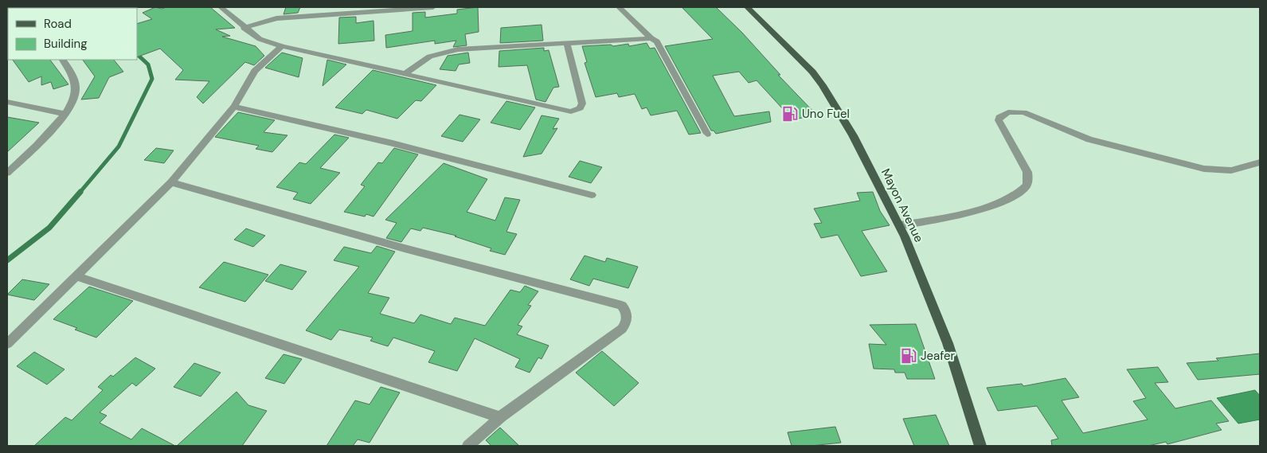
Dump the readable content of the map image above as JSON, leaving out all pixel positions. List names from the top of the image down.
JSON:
{
  "streets": {
    "main road": ["Mayon Avenue"]
  },
  "places": {
    "fuel station": ["Uno Fuel", "Jeafer"]
  },
  "legend": ["Road", "Building"]
}
